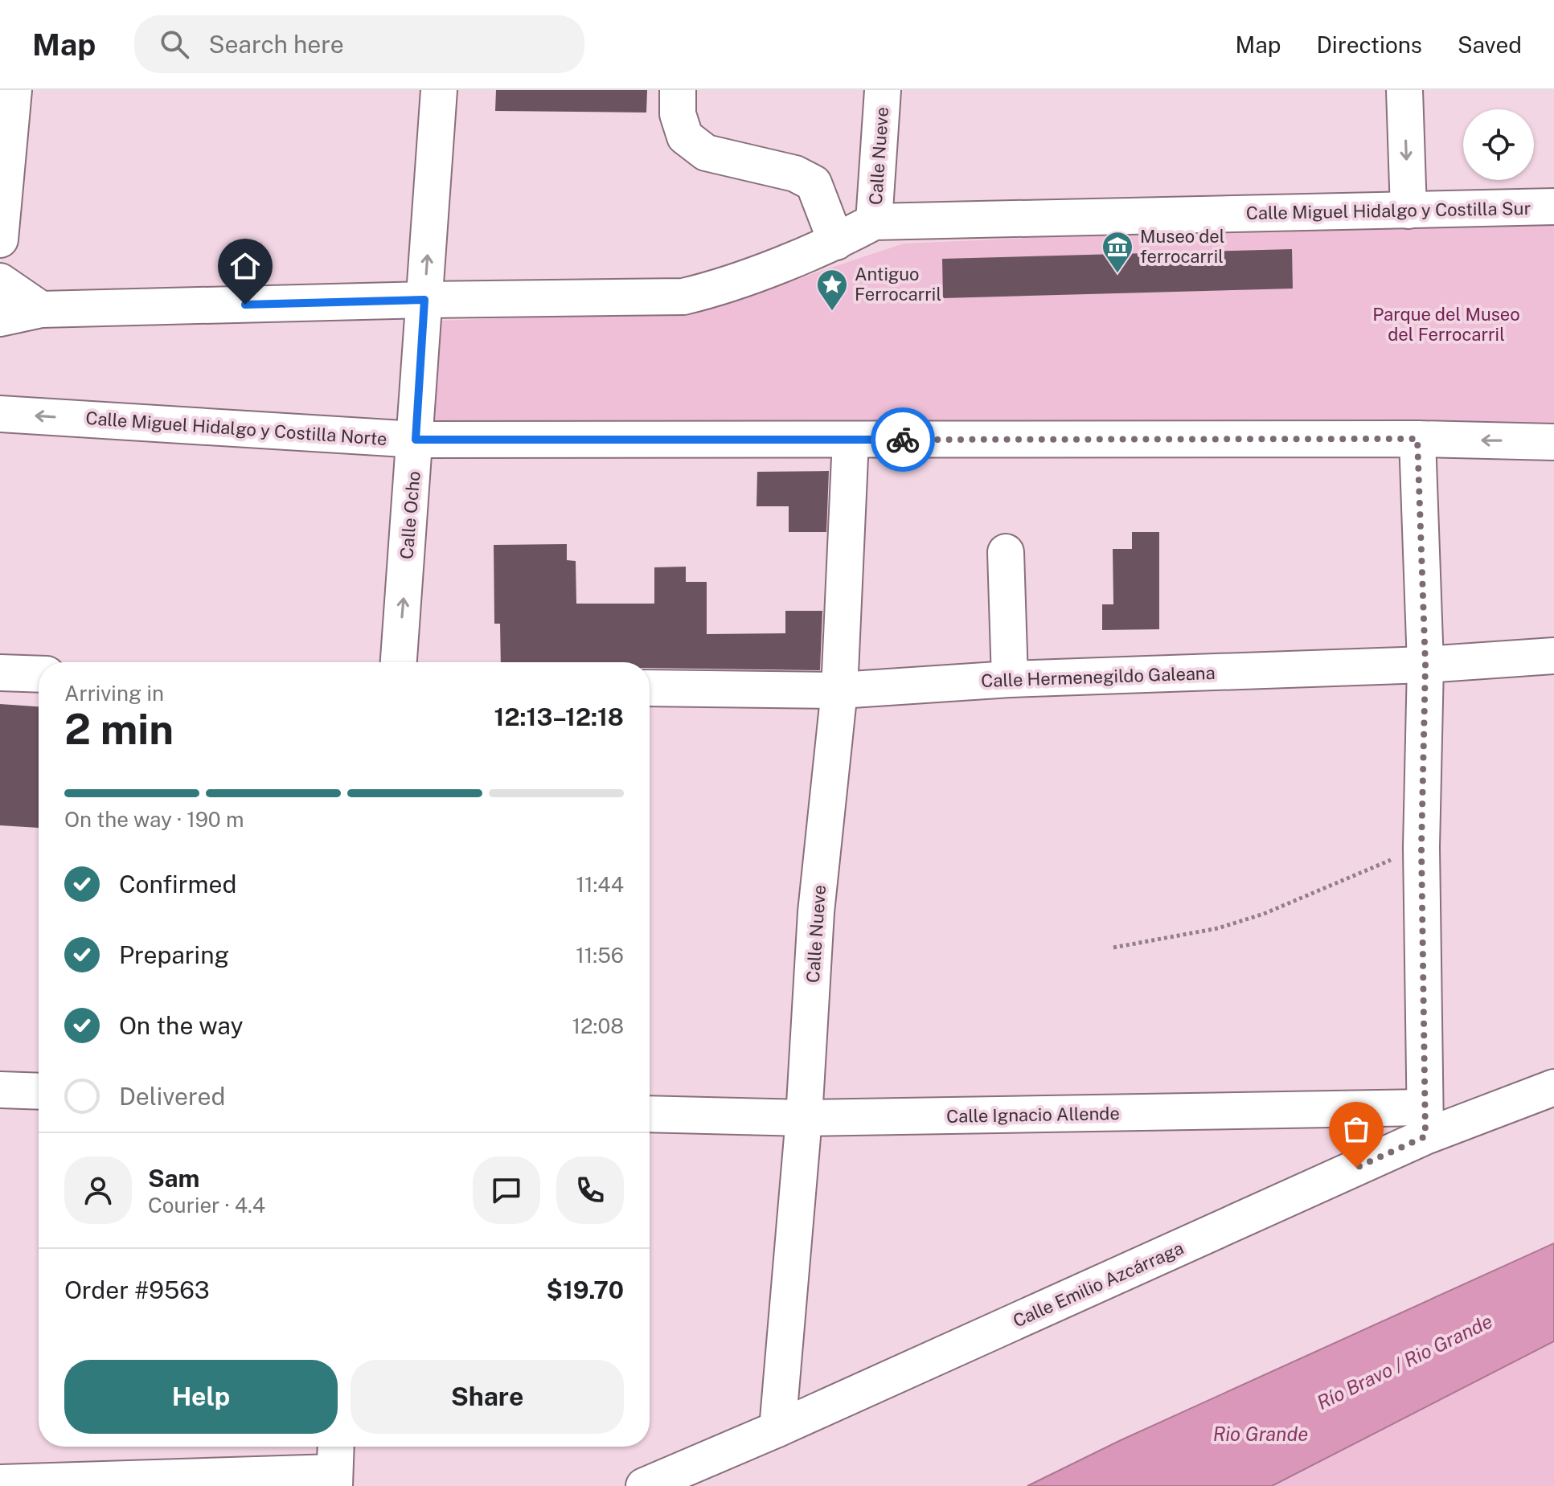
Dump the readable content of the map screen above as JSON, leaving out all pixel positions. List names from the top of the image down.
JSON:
{
  "streets": {
    "street": [
      "Calle Nueve",
      "Calle Miguel Hidalgo y Costilla Sur",
      "Calle Miguel Hidalgo y Costilla Norte",
      "Calle Ocho",
      "Calle Hermenegildo Galeana",
      "Calle Ignacio Allende",
      "Calle Emilio Azcárraga"
    ]
  },
  "crossings": [
    ["Calle Nueve", "Calle Miguel Hidalgo y Costilla Sur"],
    ["Calle Nueve", "Calle Miguel Hidalgo y Costilla Norte"],
    ["Calle Nueve", "Calle Hermenegildo Galeana"],
    ["Calle Nueve", "Calle Ignacio Allende"],
    ["Calle Nueve", "Calle Emilio Azcárraga"],
    ["Calle Miguel Hidalgo y Costilla Sur", "Calle Ocho"],
    ["Calle Miguel Hidalgo y Costilla Norte", "Calle Ocho"],
    ["Calle Ignacio Allende", "Calle Emilio Azcárraga"]
  ],
  "one_way": ["Calle Miguel Hidalgo y Costilla Norte", "Calle Ocho"],
  "water": ["Río Bravo / Rio Grande", "Rio Grande"],
  "parks": ["Parque del Museo del Ferrocarril"],
  "places": {
    "museum": ["Museo del ferrocarril"],
    "place": ["Antiguo Ferrocarril"]
  },
  "page": {
    "header": "Map",
    "search": "Search here",
    "nav": ["Map", "Directions", "Saved"],
    "heading": ["2 min", "Arriving in", "12:13–12:18"],
    "panel": [
      "Sam",
      "Courier · 4.4",
      "Order #9563",
      "$19.70"
    ],
    "bar": "On the way · 190 m",
    "list": [
      ["Confirmed", "11:44"],
      ["Preparing", "11:56"],
      ["On the way", "12:08"],
      "Delivered"
    ],
    "buttons": ["Help", "Share"]
  }
}
